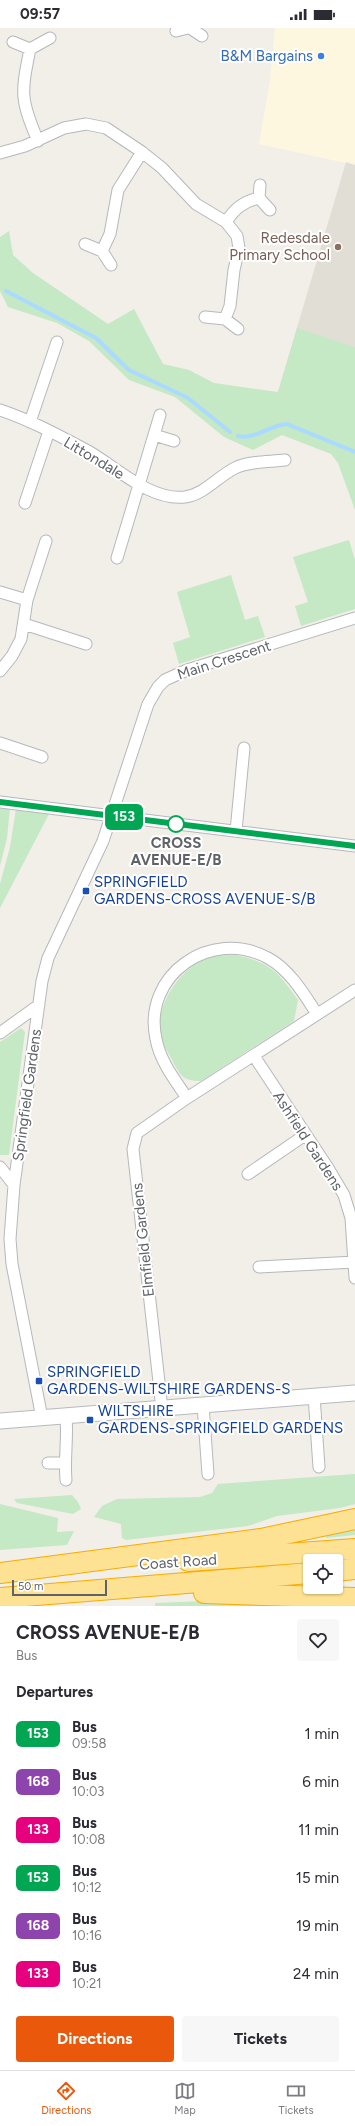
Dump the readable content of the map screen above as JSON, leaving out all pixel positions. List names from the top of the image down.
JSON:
{
  "streets": {
    "highway": ["Coast Road"],
    "street": [
      "Littondale",
      "Main Crescent",
      "Springfield Gardens",
      "Ashfield Gardens",
      "Elmfield Gardens"
    ]
  },
  "crossings": [
    ["Main Crescent", "Springfield Gardens"],
    ["Ashfield Gardens", "Elmfield Gardens"]
  ],
  "places": {
    "other": ["B&M Bargains", "Redesdale Primary School", "CROSS AVENUE-E/B"],
    "transit": ["SPRINGFIELD GARDENS-CROSS AVENUE-S/B", "SPRINGFIELD GARDENS-WILTSHIRE GARDENS-S", "WILTSHIRE GARDENS-SPRINGFIELD GARDENS"]
  },
  "lines": ["bus line 153"],
  "scale_bar": "50 m",
  "page": {
    "status": "09:57",
    "on_map": "153",
    "scale": "50 m",
    "heading": [
      ["CROSS AVENUE-E/B", "Bus"],
      "Departures"
    ],
    "list": [
      {
        "mark": "153",
        "name": "Bus",
        "note": "09:58",
        "value": "1 min"
      },
      {
        "mark": "168",
        "name": "Bus",
        "note": "10:03",
        "value": "6 min"
      },
      {
        "mark": "133",
        "name": "Bus",
        "note": "10:08",
        "value": "11 min"
      },
      {
        "mark": "153",
        "name": "Bus",
        "note": "10:12",
        "value": "15 min"
      },
      {
        "mark": "168",
        "name": "Bus",
        "note": "10:16",
        "value": "19 min"
      },
      {
        "mark": "133",
        "name": "Bus",
        "note": "10:21",
        "value": "24 min"
      }
    ],
    "buttons": ["Directions", "Tickets"],
    "tabs": ["Directions", "Map", "Tickets"]
  }
}
